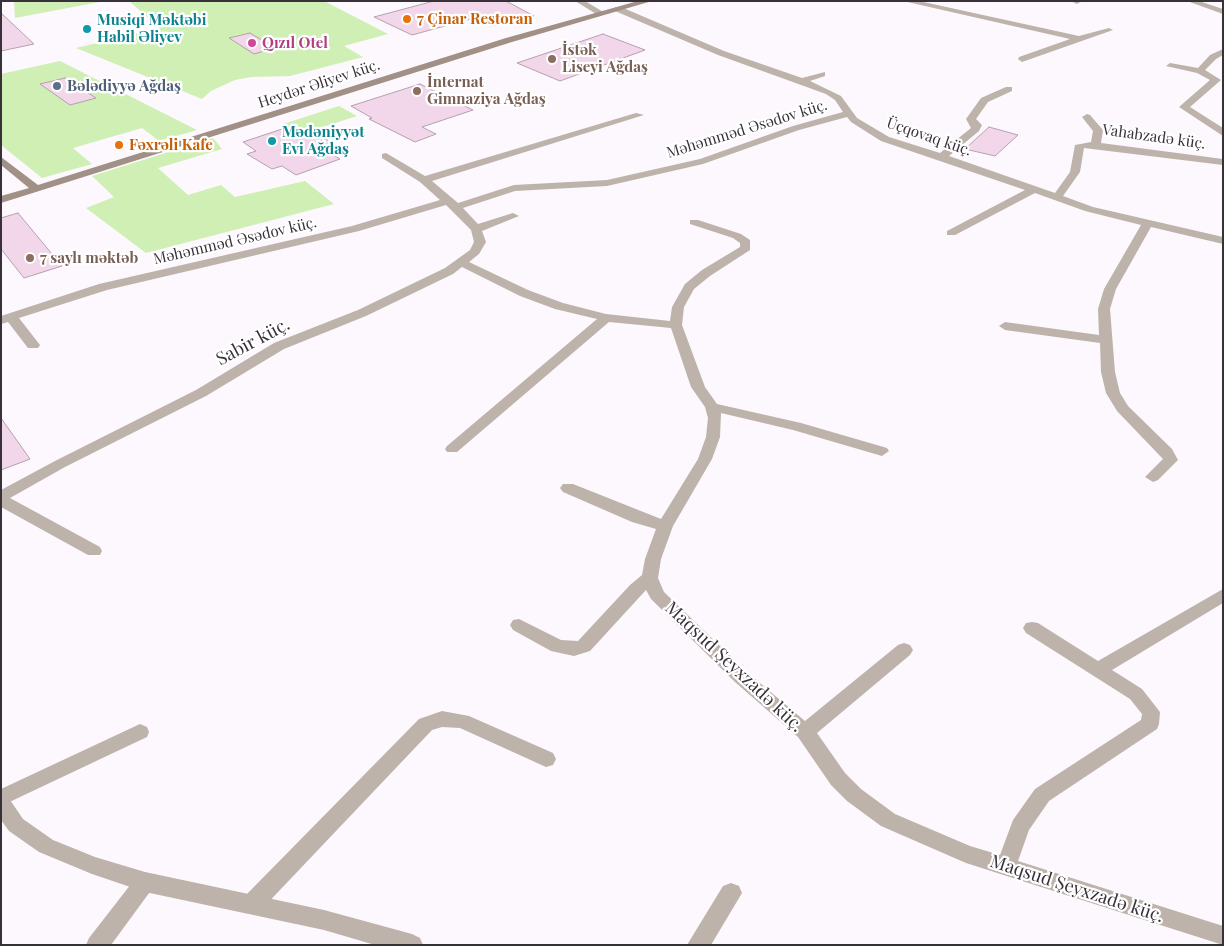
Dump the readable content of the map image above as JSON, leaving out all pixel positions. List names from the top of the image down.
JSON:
{
  "streets": {
    "main road": ["Heydər Əliyev küç."],
    "street": [
      "Məhəmməd Əsədov küç.",
      "Üçqovaq küç.",
      "Vahabzadə küç.",
      "Sabir küç.",
      "Maqsud Şeyxzadə küç."
    ]
  },
  "crossings": [
    ["Heydər Əliyev küç.", "Üçqovaq küç."],
    ["Məhəmməd Əsədov küç.", "Üçqovaq küç."],
    ["Üçqovaq küç.", "Vahabzadə küç."]
  ],
  "places": [
    "7 Çinar Restoran",
    "Musiqi Məktəbi Habil Əliyev",
    "Qızıl Otel",
    "İstək Liseyi Ağdaş",
    "Bələdiyyə Ağdaş",
    "İnternat Gimnaziya Ağdaş",
    "Mədəniyyət Evi Ağdaş",
    "Fəxrəli Kafe",
    "7 saylı məktəb"
  ]
}
